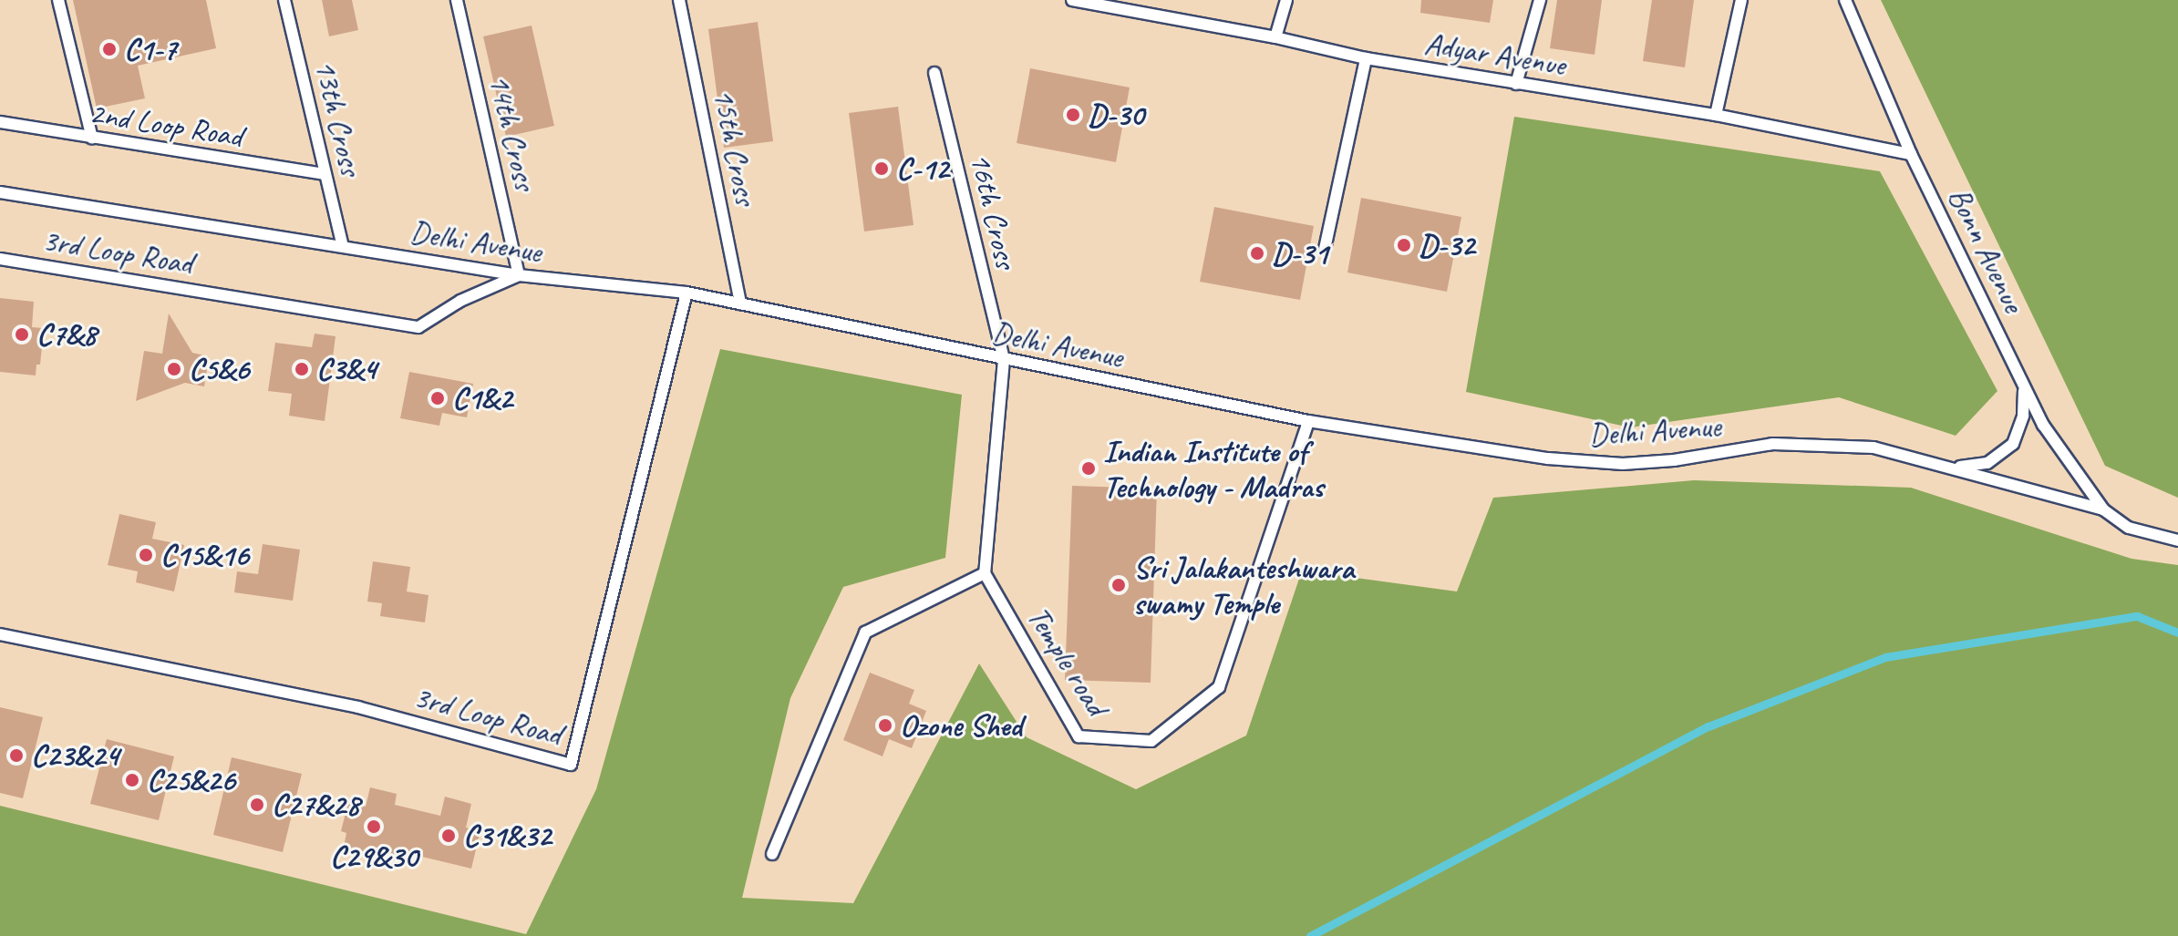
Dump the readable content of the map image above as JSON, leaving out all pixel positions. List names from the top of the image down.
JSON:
{
  "streets": {
    "lane": [
      "Adyar Avenue",
      "13th Cross",
      "2nd Loop Road",
      "14th Cross",
      "15th Cross",
      "16th Cross",
      "Delhi Avenue",
      "Bonn Avenue",
      "3rd Loop Road",
      "Temple road"
    ]
  },
  "crossings": [
    ["Adyar Avenue", "Bonn Avenue"],
    ["13th Cross", "2nd Loop Road"],
    ["13th Cross", "Delhi Avenue"],
    ["14th Cross", "Delhi Avenue"],
    ["14th Cross", "3rd Loop Road"],
    ["15th Cross", "Delhi Avenue"],
    ["16th Cross", "Delhi Avenue"],
    ["Delhi Avenue", "Bonn Avenue"],
    ["Delhi Avenue", "3rd Loop Road"],
    ["Delhi Avenue", "Temple road"]
  ],
  "places": [
    "C1-7",
    "D-30",
    "C-12",
    "D-32",
    "D-31",
    "C7&8",
    "C5&6",
    "C3&4",
    "C1&2",
    "Indian Institute of Technology - Madras",
    "C15&16",
    "Sri Jalakanteshwara swamy Temple",
    "Ozone Shed",
    "C23&24",
    "C25&26",
    "C27&28",
    "C29&30",
    "C31&32"
  ]
}
